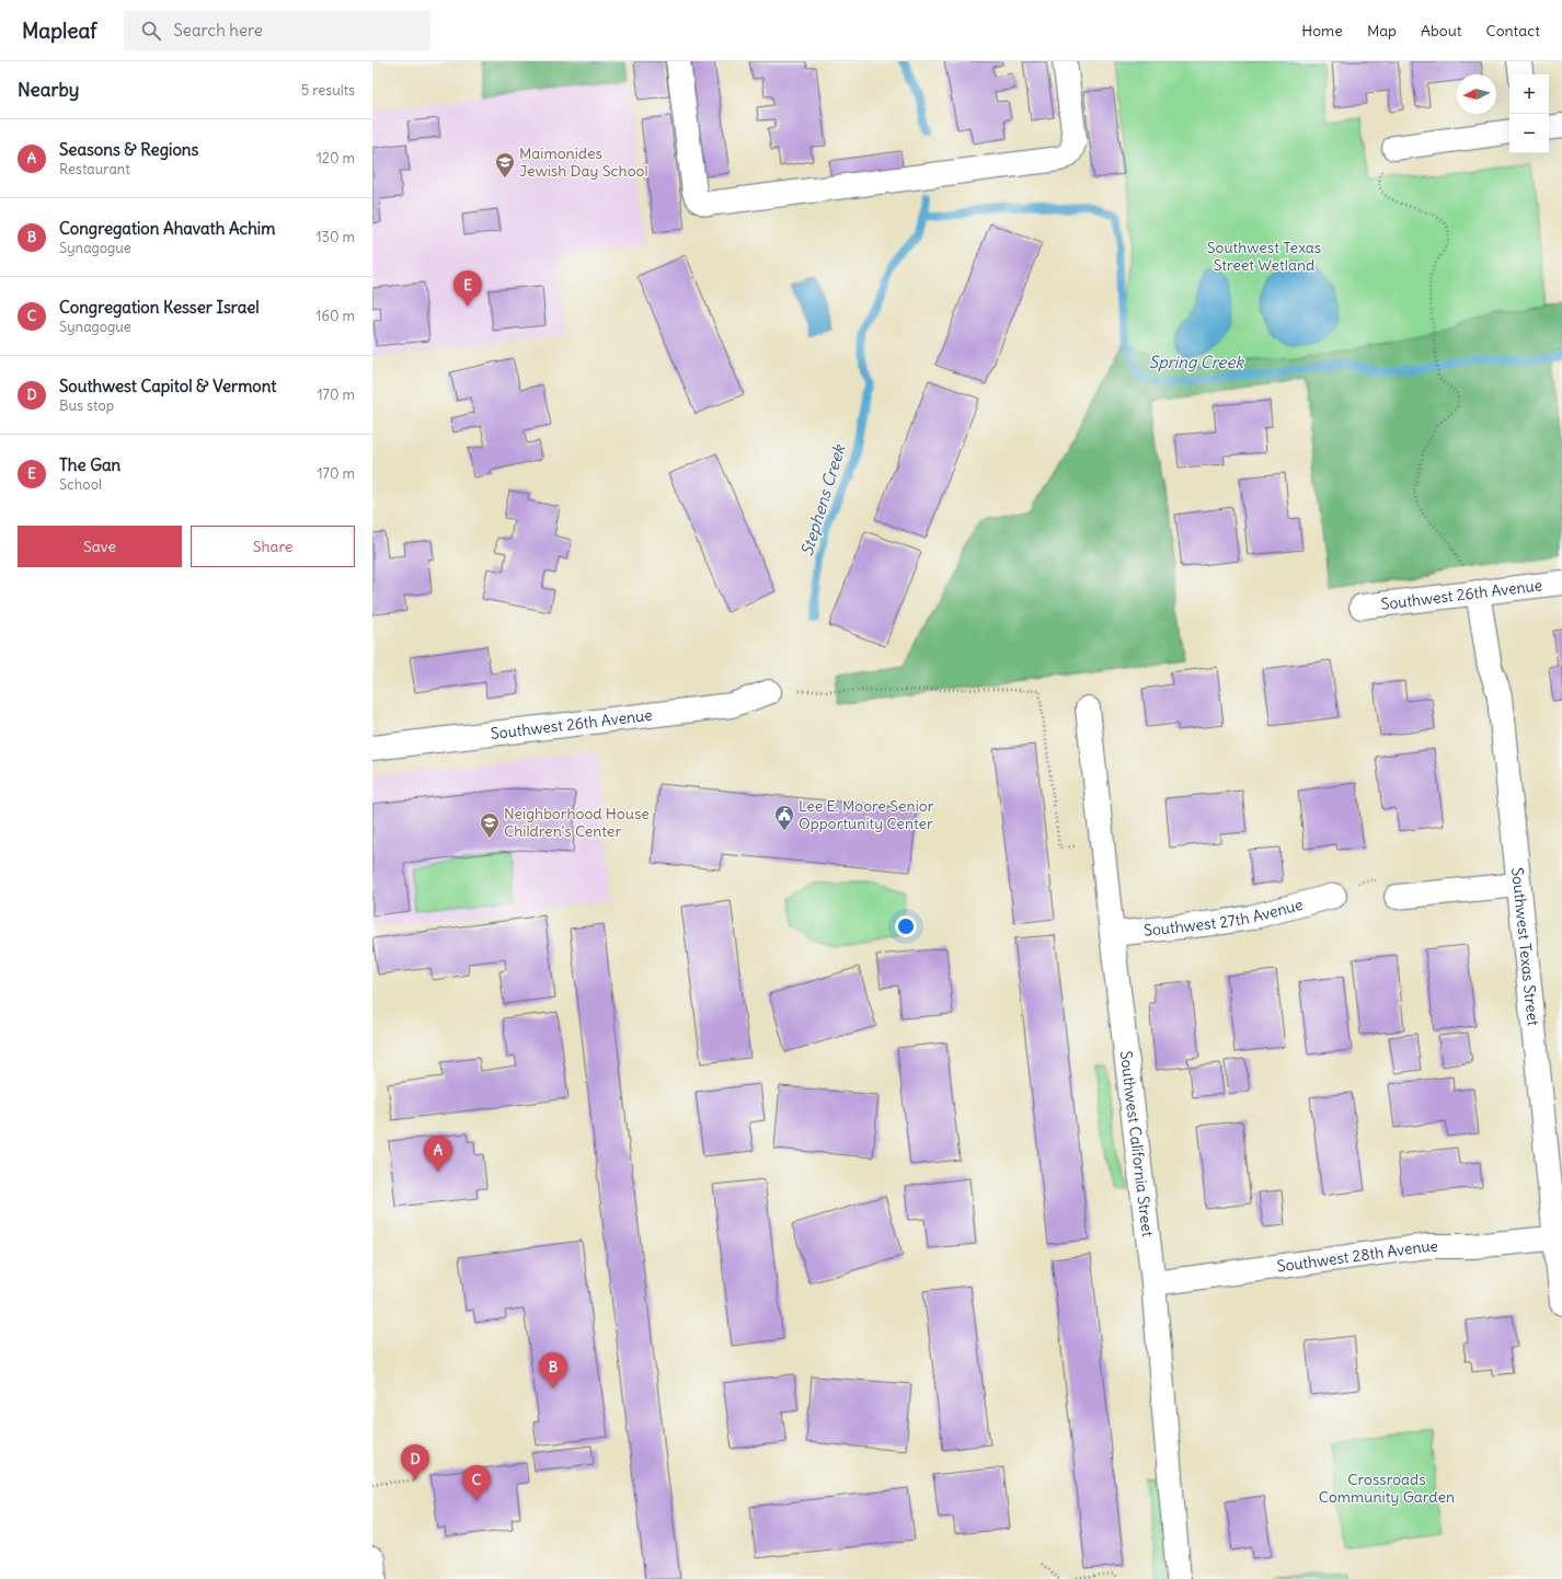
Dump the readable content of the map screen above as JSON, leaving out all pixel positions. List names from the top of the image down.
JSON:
{
  "streets": {
    "street": [
      "Southwest 26th Avenue",
      "Southwest 27th Avenue",
      "Southwest Texas Street",
      "Southwest California Street",
      "Southwest 28th Avenue"
    ]
  },
  "crossings": [
    ["Southwest 26th Avenue", "Southwest Texas Street"],
    ["Southwest 27th Avenue", "Southwest California Street"],
    ["Southwest Texas Street", "Southwest 28th Avenue"],
    ["Southwest California Street", "Southwest 28th Avenue"]
  ],
  "water": ["Spring Creek", "Stephens Creek"],
  "parks": ["Southwest Texas Street Wetland", "Crossroads Community Garden"],
  "places": {
    "school or university": ["Maimonides Jewish Day School", "Neighborhood House Children's Center"],
    "public building": ["Lee E. Moore Senior Opportunity Center"]
  },
  "north": "left",
  "page": {
    "header": "Mapleaf",
    "search": "Search here",
    "nav": [
      "Home",
      "Map",
      "About",
      "Contact"
    ],
    "heading": ["Nearby", "5 results"],
    "map_buttons": ["+", "−"],
    "list": [
      {
        "mark": "A",
        "name": "Seasons & Regions",
        "note": "Restaurant",
        "value": "120 m"
      },
      {
        "mark": "B",
        "name": "Congregation Ahavath Achim",
        "note": "Synagogue",
        "value": "130 m"
      },
      {
        "mark": "C",
        "name": "Congregation Kesser Israel",
        "note": "Synagogue",
        "value": "160 m"
      },
      {
        "mark": "D",
        "name": "Southwest Capitol & Vermont",
        "note": "Bus stop",
        "value": "170 m"
      },
      {
        "mark": "E",
        "name": "The Gan",
        "note": "School",
        "value": "170 m"
      }
    ],
    "pins": [
      "E",
      "A",
      "B",
      "D",
      "C"
    ],
    "buttons": ["Save", "Share"]
  }
}
